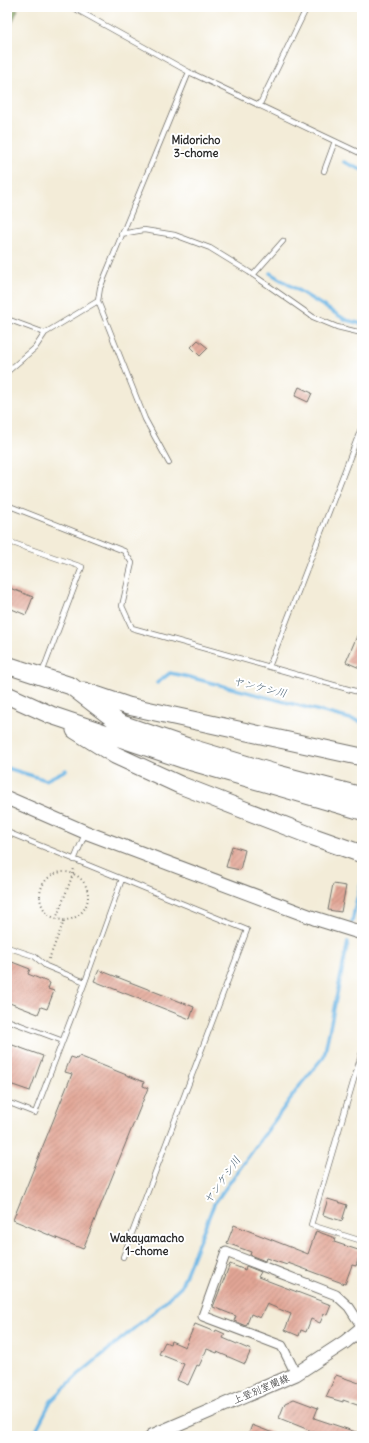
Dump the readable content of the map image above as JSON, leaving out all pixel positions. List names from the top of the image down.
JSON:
{
  "streets": {
    "street": ["上登別室蘭線"]
  },
  "districts": ["Midoricho 3-chome", "Wakayamacho 1-chome"],
  "water": ["ヤンケシ川"]
}
